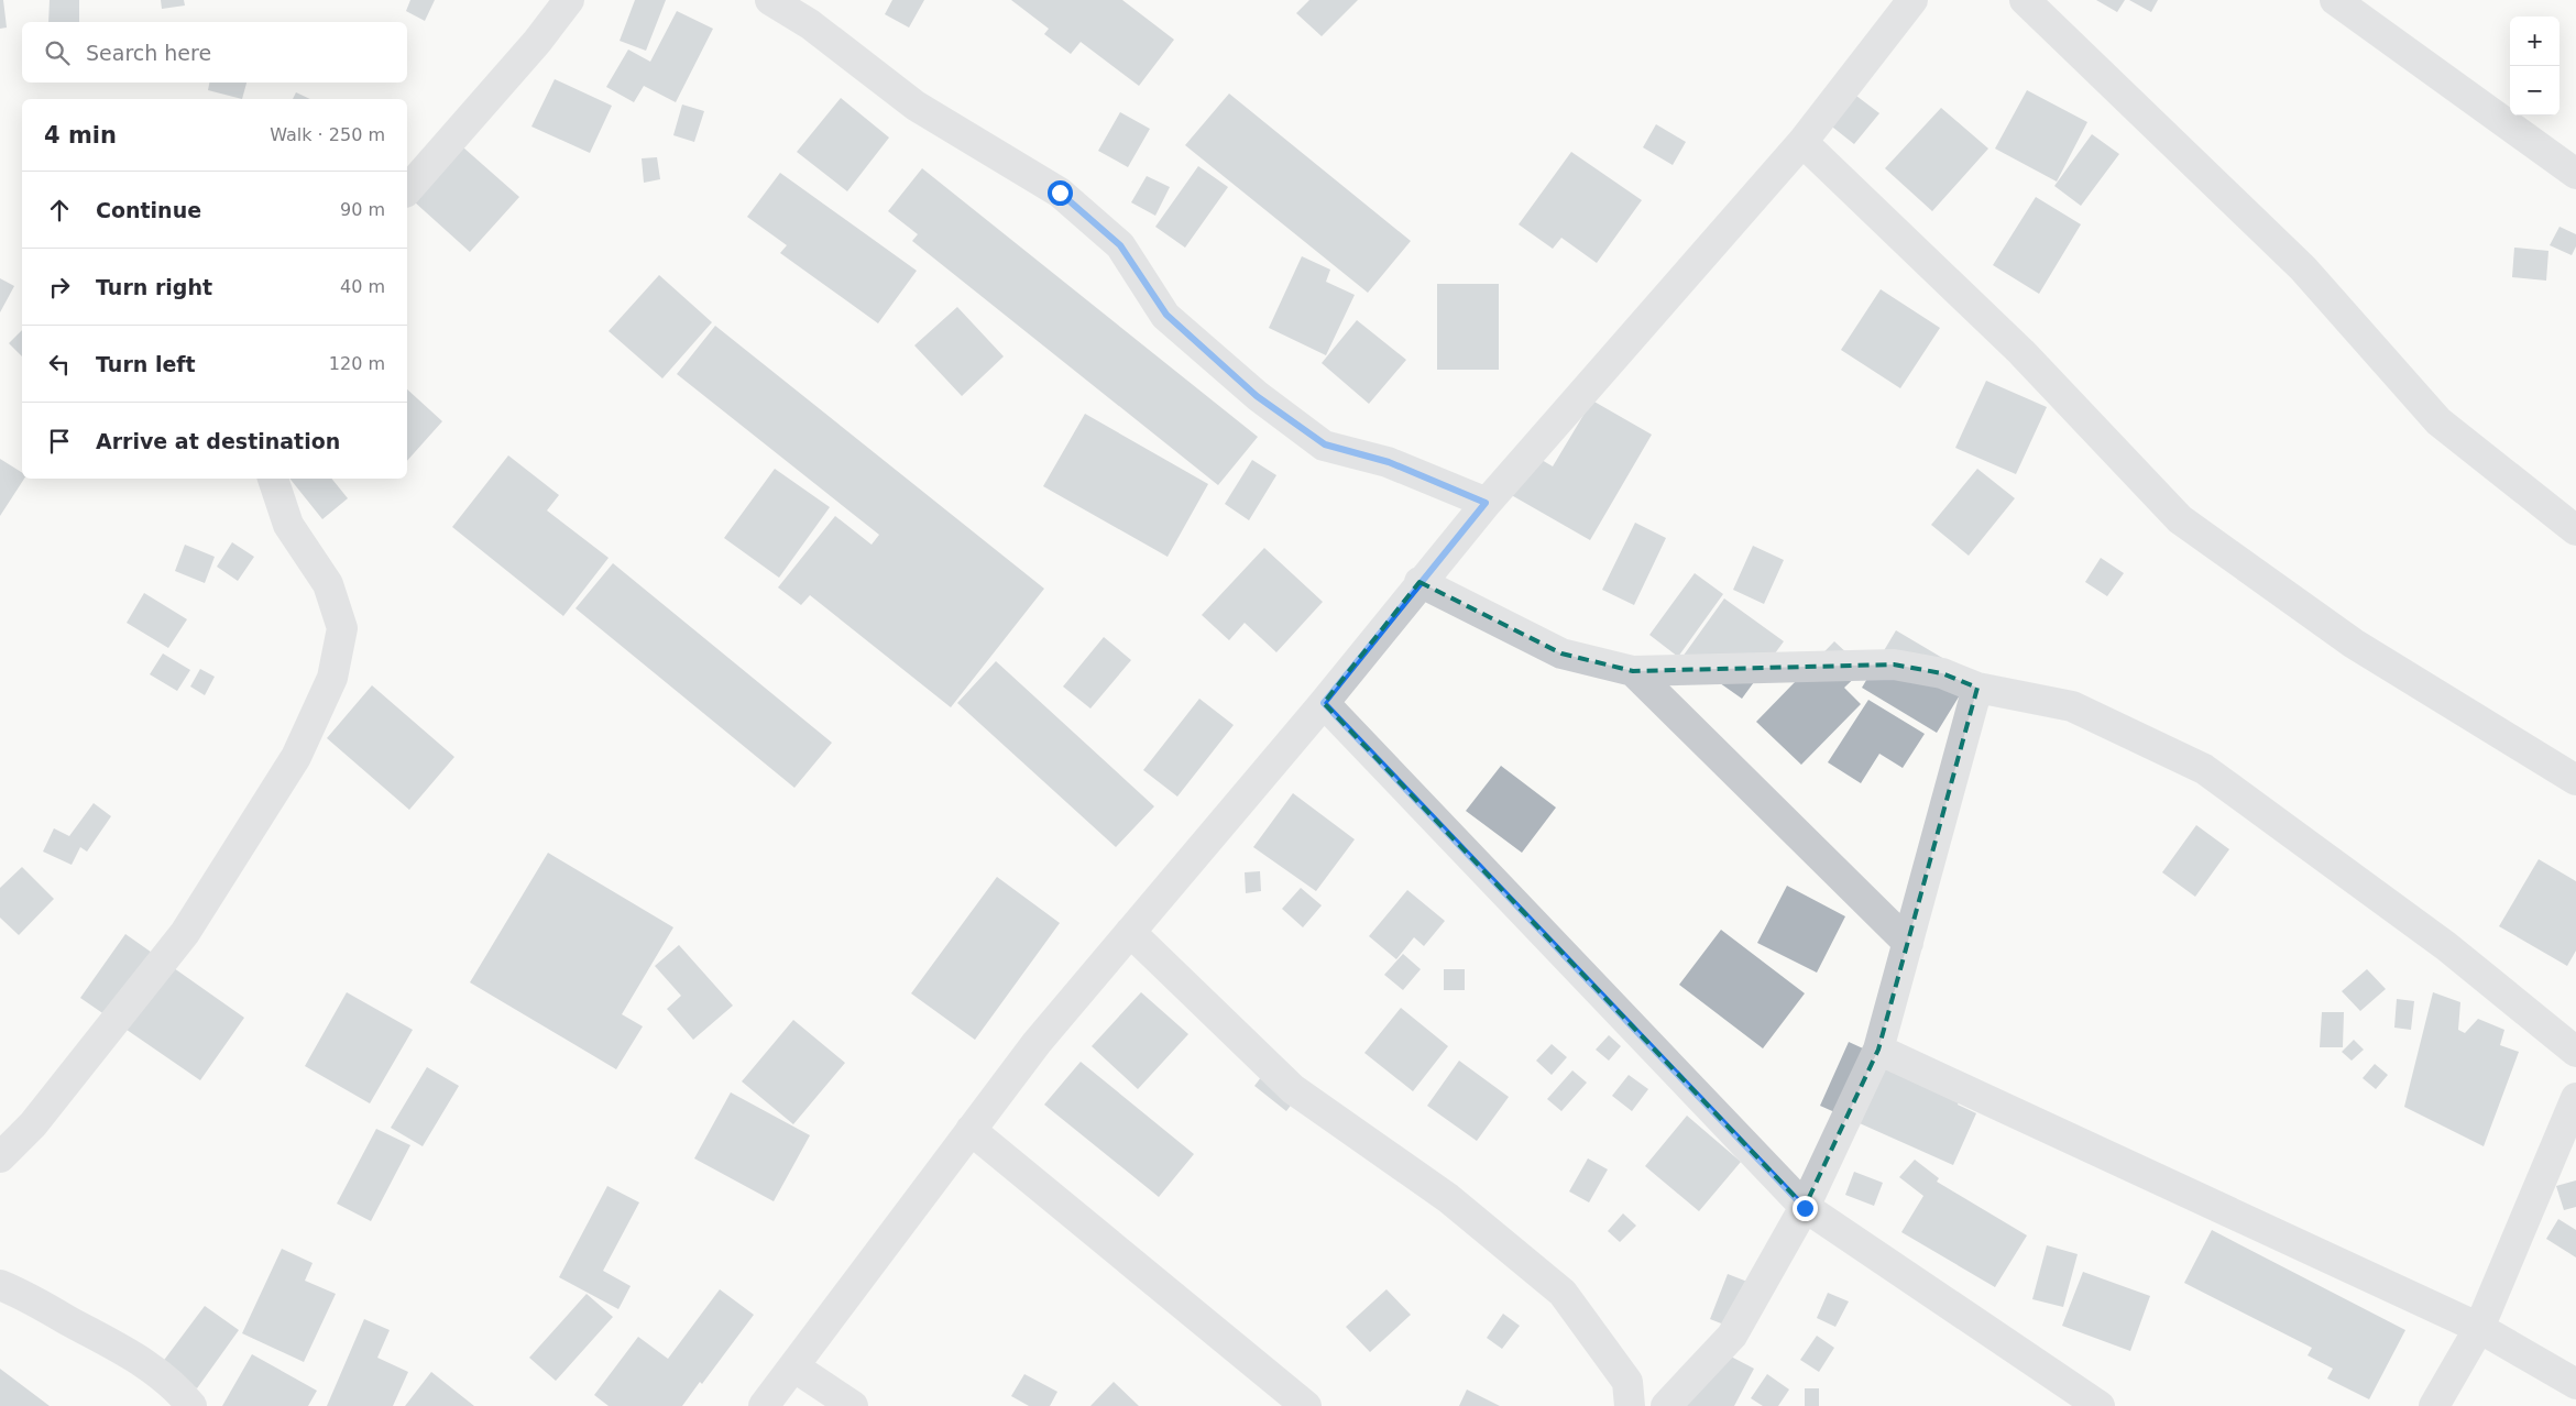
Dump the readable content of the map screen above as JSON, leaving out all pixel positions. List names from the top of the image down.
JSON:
{
  "page": {
    "map_buttons": ["+", "−"],
    "search": "Search here",
    "heading": ["4 min", "Walk · 250 m"],
    "list": [
      ["Continue", "90 m"],
      ["Turn right", "40 m"],
      ["Turn left", "120 m"],
      "Arrive at destination"
    ]
  }
}
